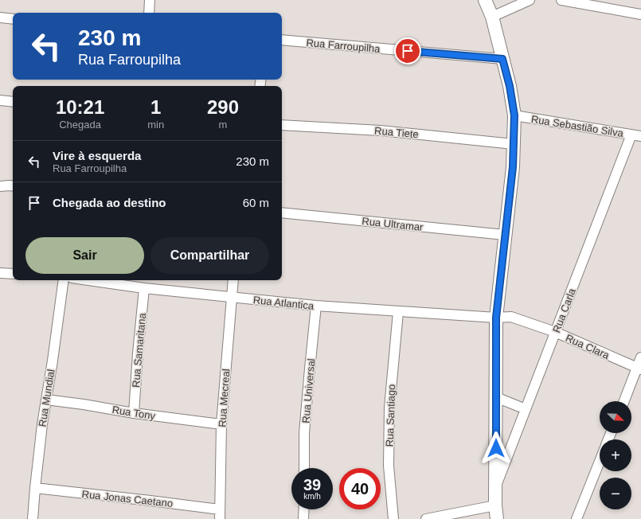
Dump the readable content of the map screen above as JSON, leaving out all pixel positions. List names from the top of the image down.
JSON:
{
  "streets": {
    "street": [
      "Rua Farroupilha",
      "Rua Sebastião Silva",
      "Rua Tiete",
      "Rua Ultramar",
      "Rua Atlantica",
      "Rua Carla",
      "Rua Clara",
      "Rua Samaritana",
      "Rua Universal",
      "Rua Mundial",
      "Rua Mecreal",
      "Rua Tony",
      "Rua Santiago",
      "Rua Jonas Caetano"
    ]
  },
  "crossings": [
    ["Rua Sebastião Silva", "Rua Carla"],
    ["Rua Atlantica", "Rua Clara"],
    ["Rua Atlantica", "Rua Samaritana"],
    ["Rua Atlantica", "Rua Universal"],
    ["Rua Atlantica", "Rua Mecreal"],
    ["Rua Atlantica", "Rua Santiago"],
    ["Rua Carla", "Rua Clara"],
    ["Rua Samaritana", "Rua Tony"],
    ["Rua Mundial", "Rua Tony"],
    ["Rua Mundial", "Rua Jonas Caetano"],
    ["Rua Mecreal", "Rua Tony"],
    ["Rua Mecreal", "Rua Jonas Caetano"]
  ],
  "north": "bottom right",
  "page": {
    "turn": ["230 m", "Rua Farroupilha"],
    "eta": [
      "10:21",
      "Chegada",
      "1",
      "min",
      "290",
      "m"
    ],
    "list": [
      {
        "name": "Vire à esquerda",
        "note": "Rua Farroupilha",
        "value": "230 m"
      },
      {
        "name": "Chegada ao destino",
        "value": "60 m"
      }
    ],
    "buttons": ["Sair", "Compartilhar"],
    "map_buttons": ["+", "−"],
    "speed": "39 km/h",
    "limit": "40"
  }
}
